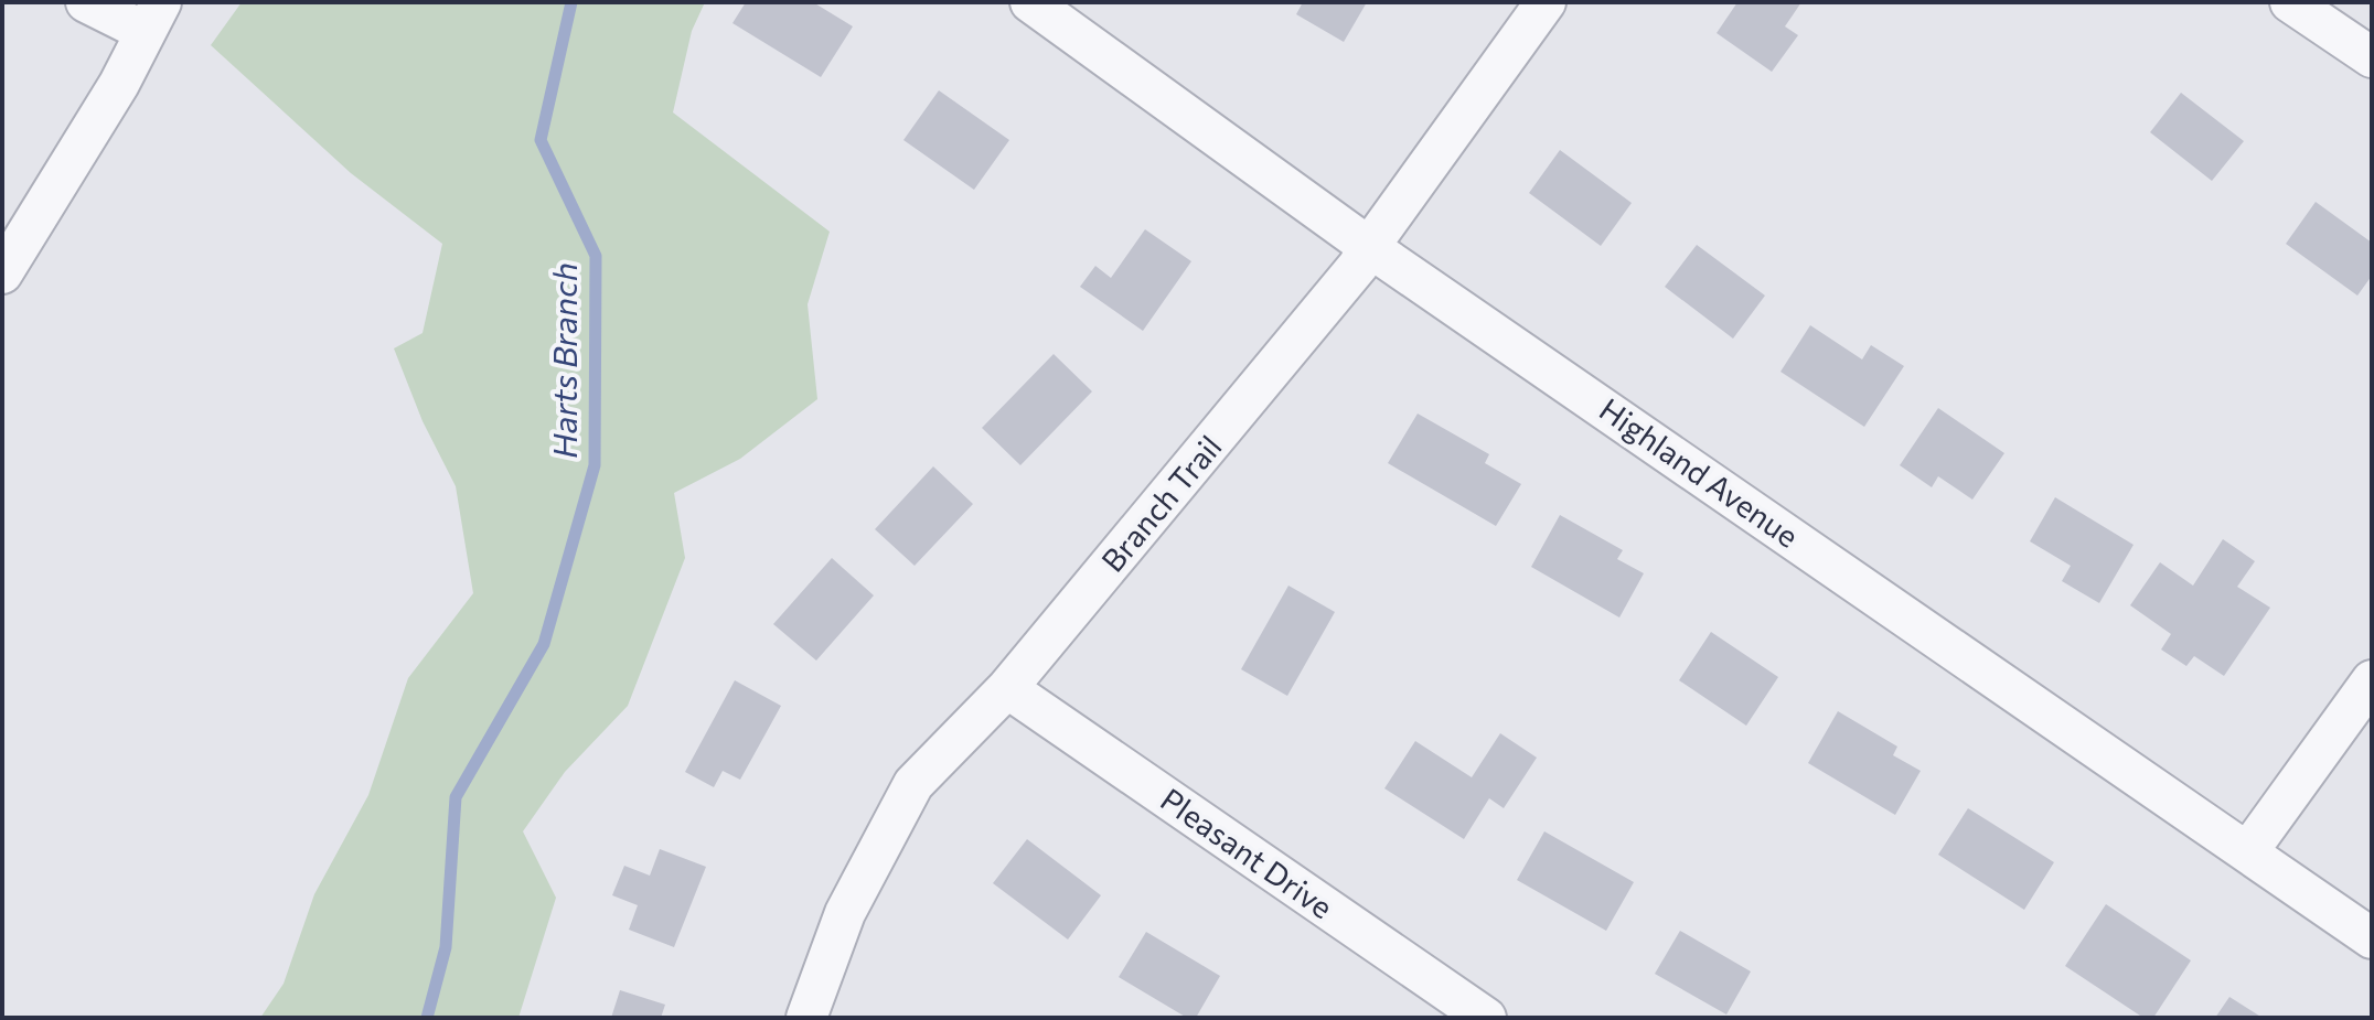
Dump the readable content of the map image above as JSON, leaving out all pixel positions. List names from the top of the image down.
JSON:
{
  "streets": {
    "street": ["Highland Avenue", "Branch Trail", "Pleasant Drive"]
  },
  "crossings": [
    ["Highland Avenue", "Branch Trail"],
    ["Branch Trail", "Pleasant Drive"]
  ],
  "water": ["Harts Branch"]
}
